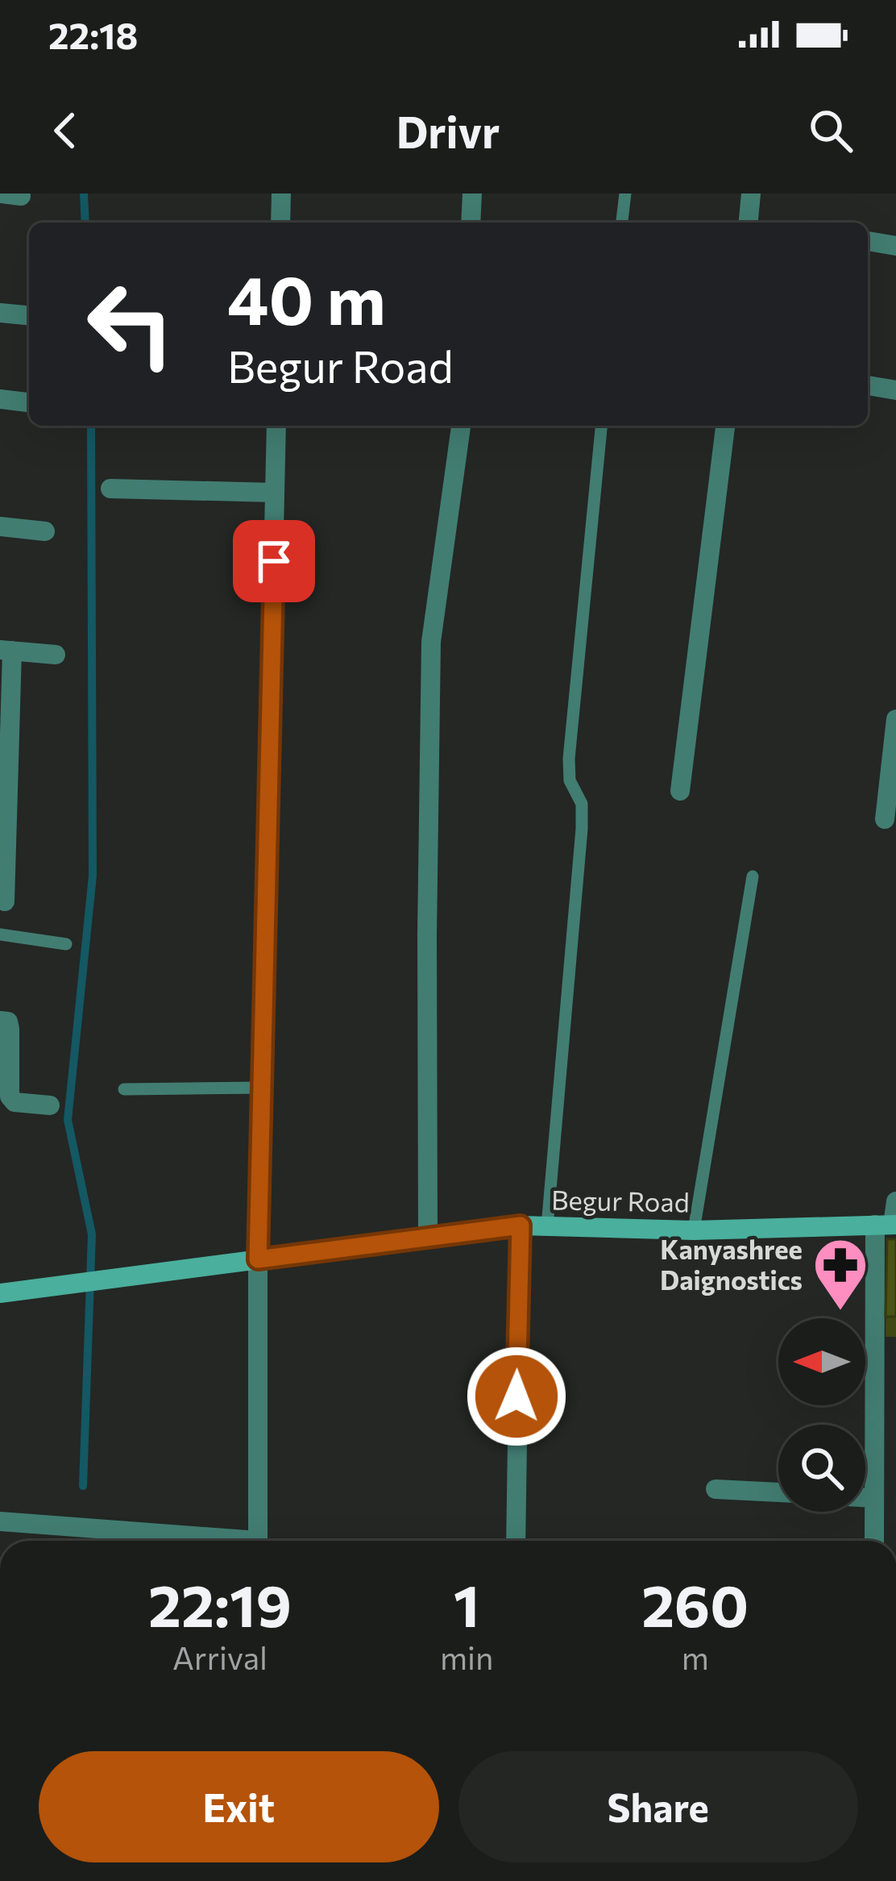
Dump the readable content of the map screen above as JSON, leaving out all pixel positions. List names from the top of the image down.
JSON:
{
  "streets": {
    "main road": ["Begur Road"]
  },
  "places": {
    "pharmacy": ["Kanyashree Daignostics"]
  },
  "north": "left",
  "page": {
    "status": "22:18",
    "header": "Drivr",
    "turn": ["40 m", "Begur Road"],
    "eta": [
      "22:19",
      "Arrival",
      "1",
      "min",
      "260",
      "m"
    ],
    "buttons": ["Exit", "Share"]
  }
}
